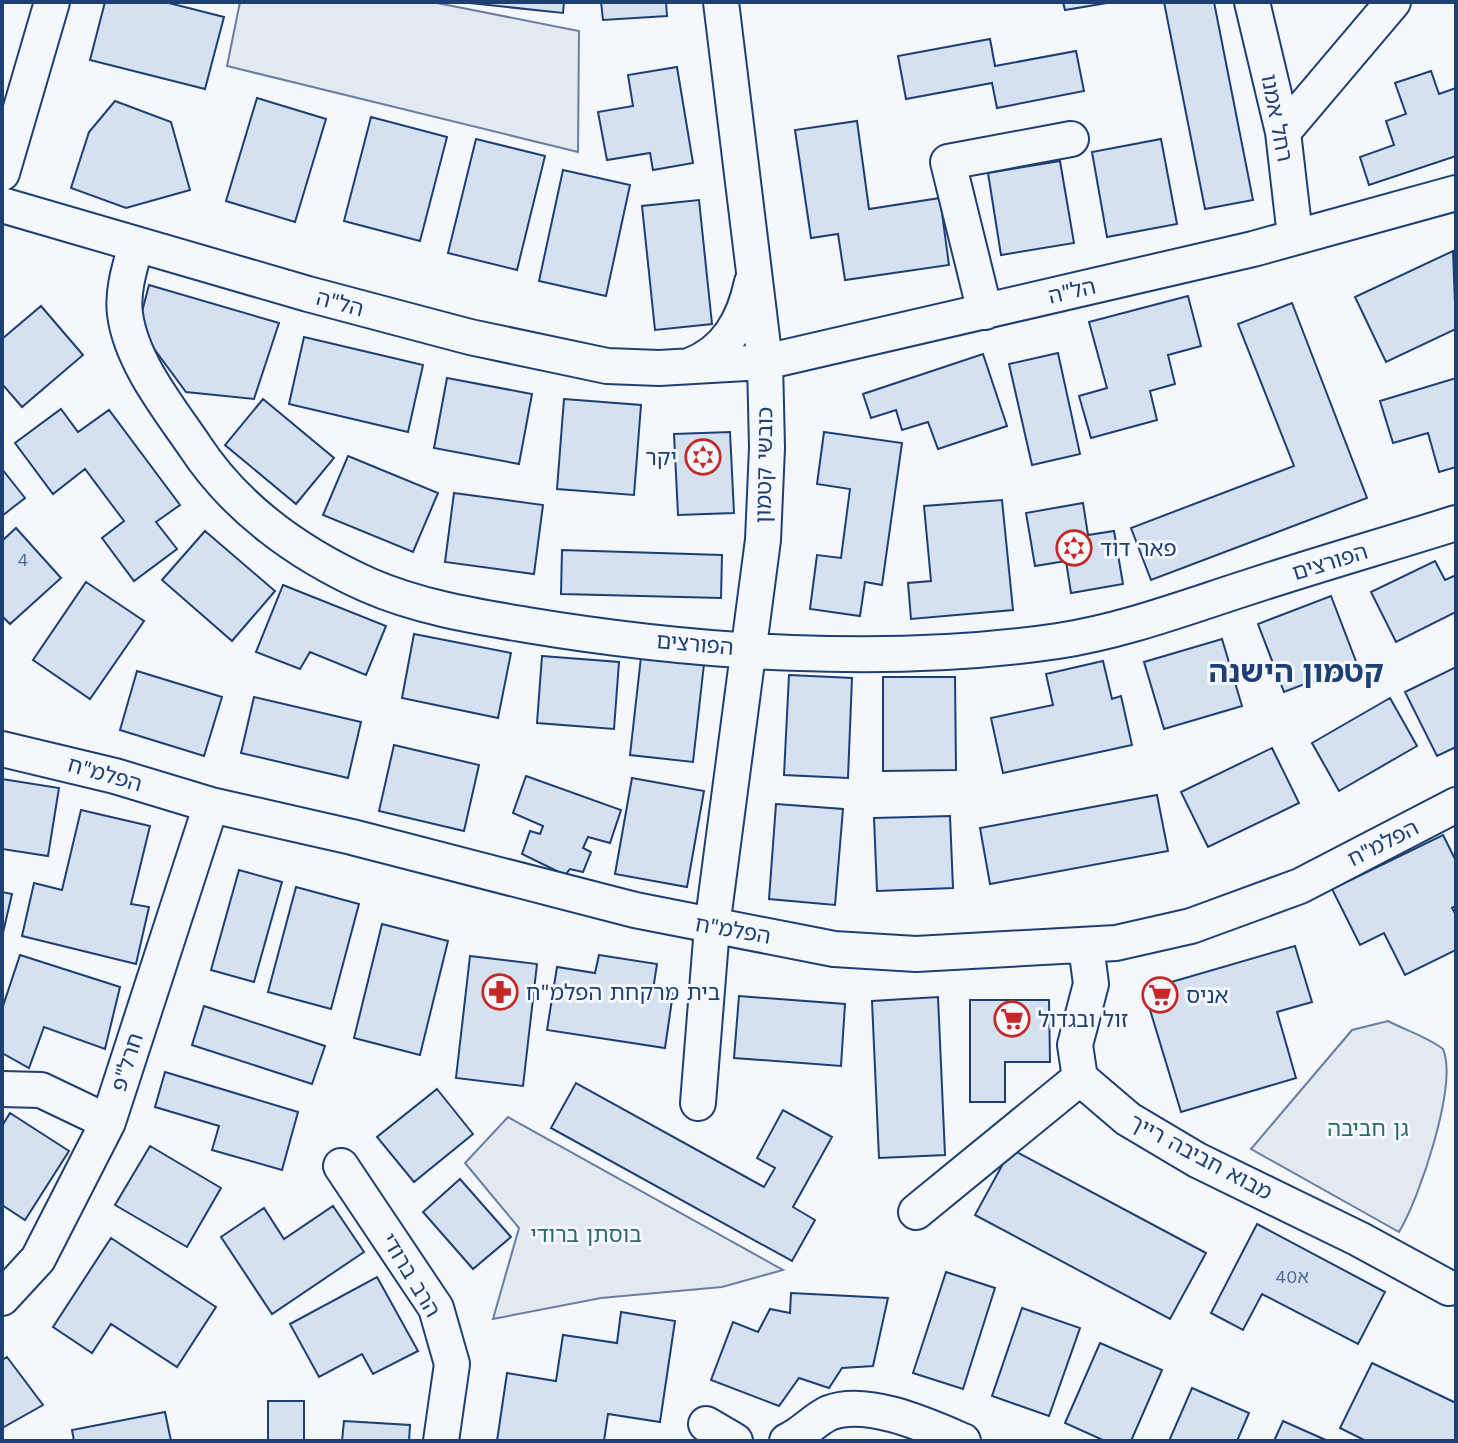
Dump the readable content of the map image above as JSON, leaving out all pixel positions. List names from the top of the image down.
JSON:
{
  "streets": {
    "street": [
      "רחל אמנו",
      "הל\"ה",
      "כובשי קטמון",
      "הפורצים",
      "הפלמ\"ח",
      "חרל\"פ",
      "מבוא חביבה רייך",
      "הרב ברודי"
    ]
  },
  "crossings": [
    ["רחל אמנו", "הל\"ה"],
    ["הל\"ה", "כובשי קטמון"],
    ["הל\"ה", "הפורצים"],
    ["כובשי קטמון", "הפורצים"],
    ["כובשי קטמון", "הפלמ\"ח"],
    ["הפלמ\"ח", "חרל\"פ"]
  ],
  "districts": ["קטמון הישנה"],
  "parks": ["גן חביבה", "בוסתן ברודי"],
  "places": {
    "synagogue": ["יקר", "פאר דוד"],
    "pharmacy": ["בית מרקחת הפלמ\"ח"],
    "supermarket": ["אניס", "זול ובגדול"]
  },
  "house_numbers": ["4", "40א"]
}
